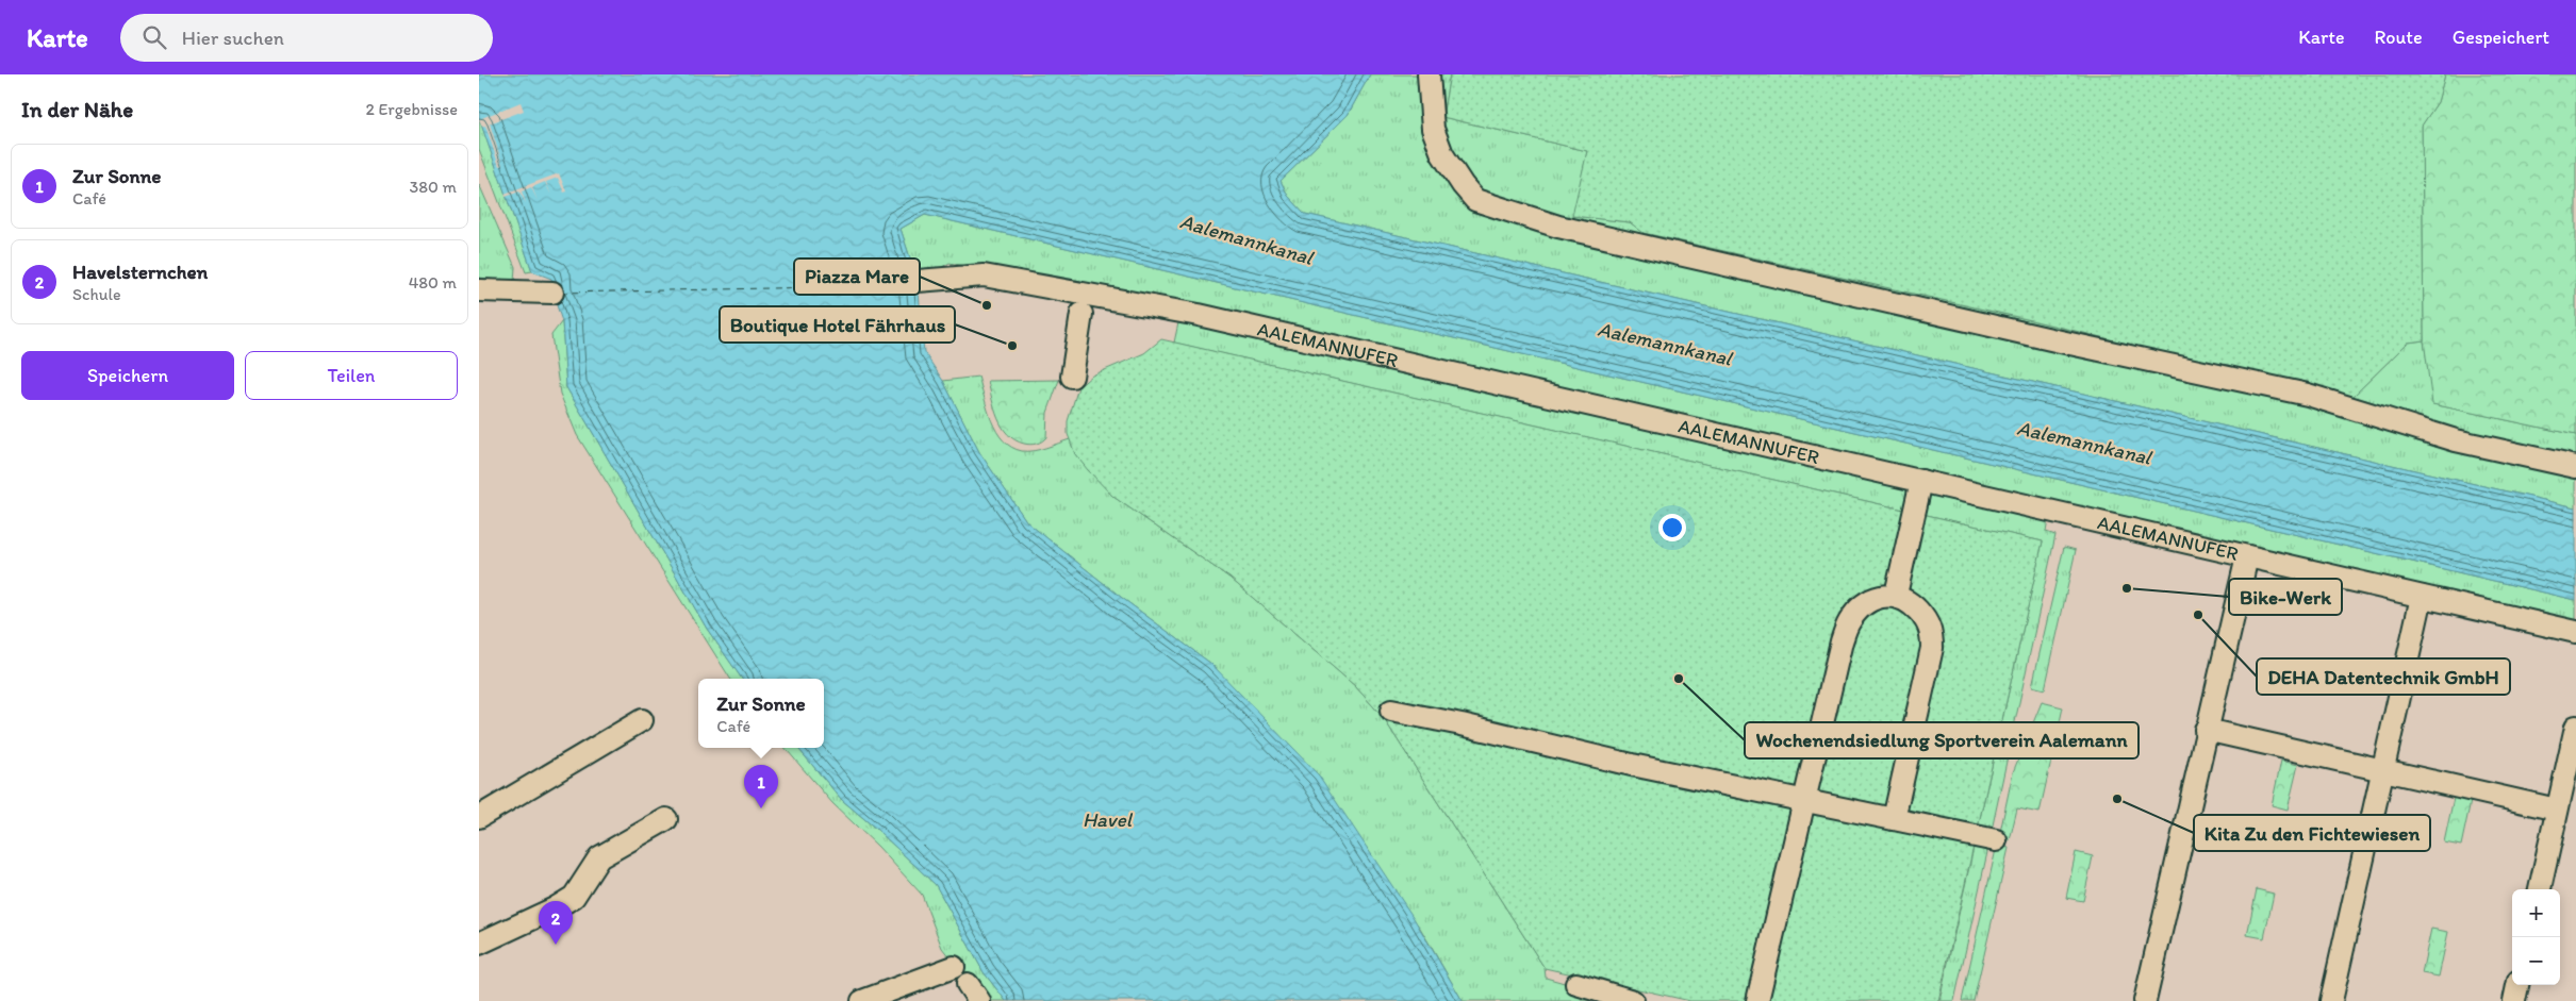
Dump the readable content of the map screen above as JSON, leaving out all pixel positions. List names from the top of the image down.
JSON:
{
  "streets": {
    "street": ["AALEMANNUFER"]
  },
  "water": ["Aalemannkanal", "Havel"],
  "places": [
    "Piazza Mare",
    "Boutique Hotel Fährhaus",
    "Bike-Werk",
    "DEHA Datentechnik GmbH",
    "Wochenendsiedlung Sportverein Aalemann",
    "Kita Zu den Fichtewiesen"
  ],
  "page": {
    "header": "Karte",
    "search": "Hier suchen",
    "nav": ["Karte", "Route", "Gespeichert"],
    "heading": ["In der Nähe", "2 Ergebnisse"],
    "list": [
      {
        "mark": "1",
        "name": "Zur Sonne",
        "note": "Café",
        "value": "380 m"
      },
      {
        "mark": "2",
        "name": "Havelsternchen",
        "note": "Schule",
        "value": "480 m"
      }
    ],
    "buttons": ["Speichern", "Teilen"],
    "popup": ["Zur Sonne", "Café"],
    "pins": ["1", "2"],
    "map_buttons": ["+", "−"]
  }
}
